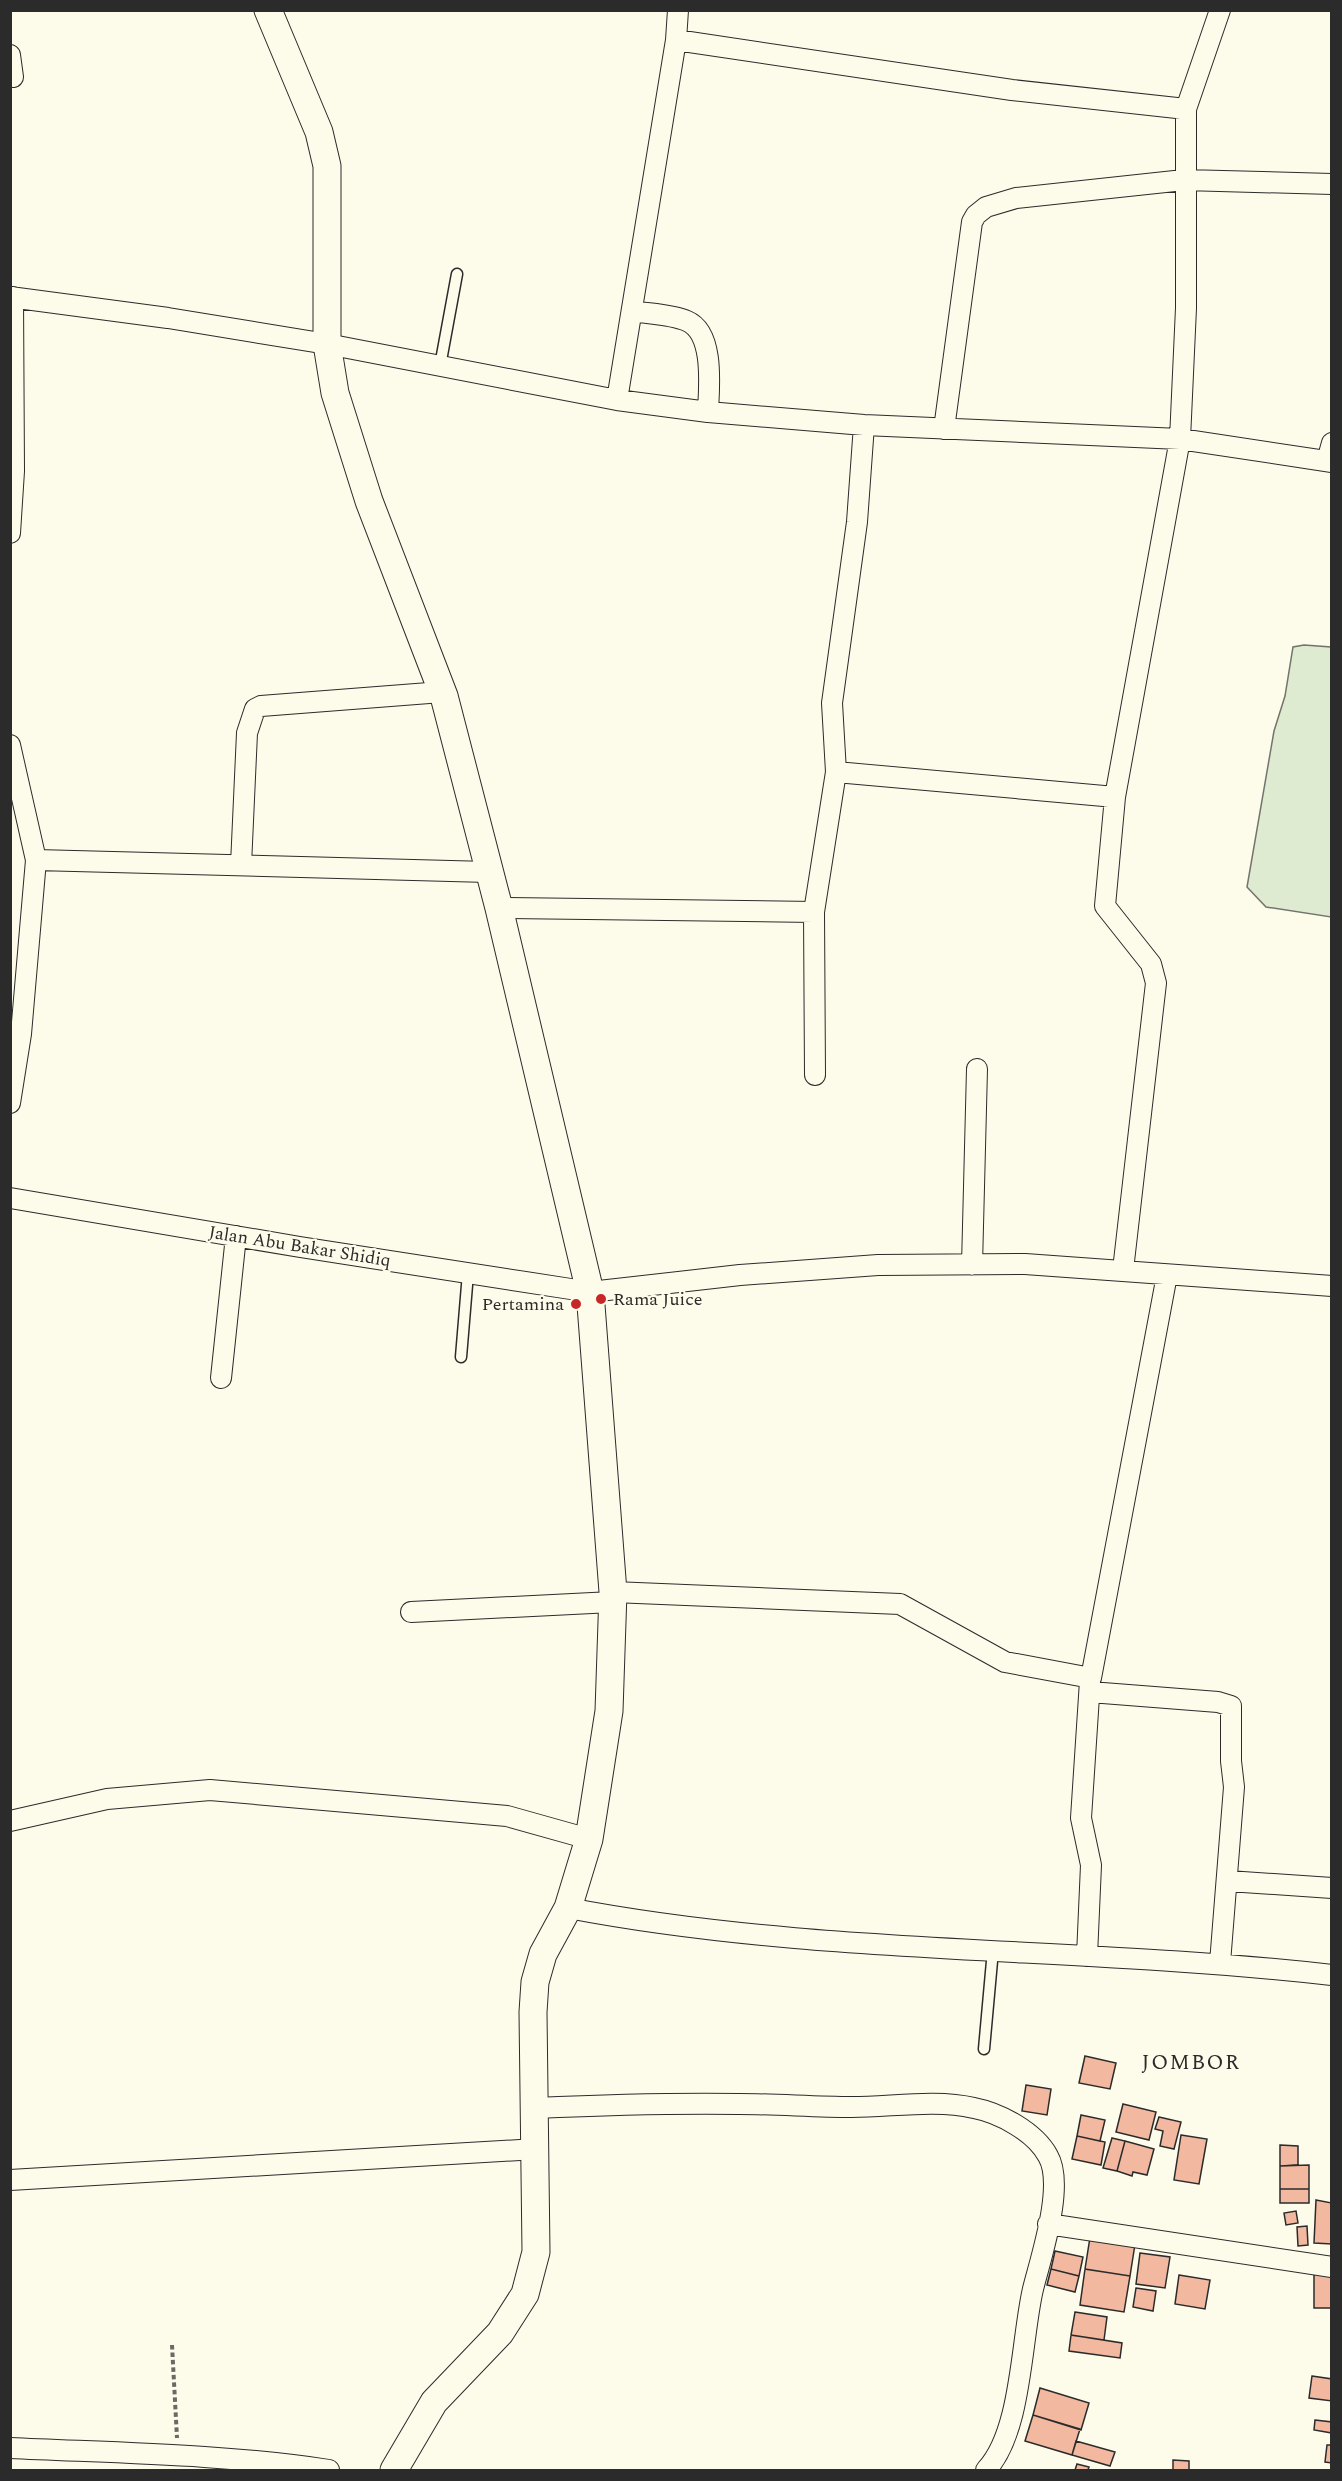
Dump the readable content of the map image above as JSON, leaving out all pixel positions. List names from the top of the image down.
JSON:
{
  "streets": {
    "street": ["Jalan Abu Bakar Shidiq"]
  },
  "districts": ["JOMBOR"],
  "places": ["Rama Juice", "Pertamina"]
}
